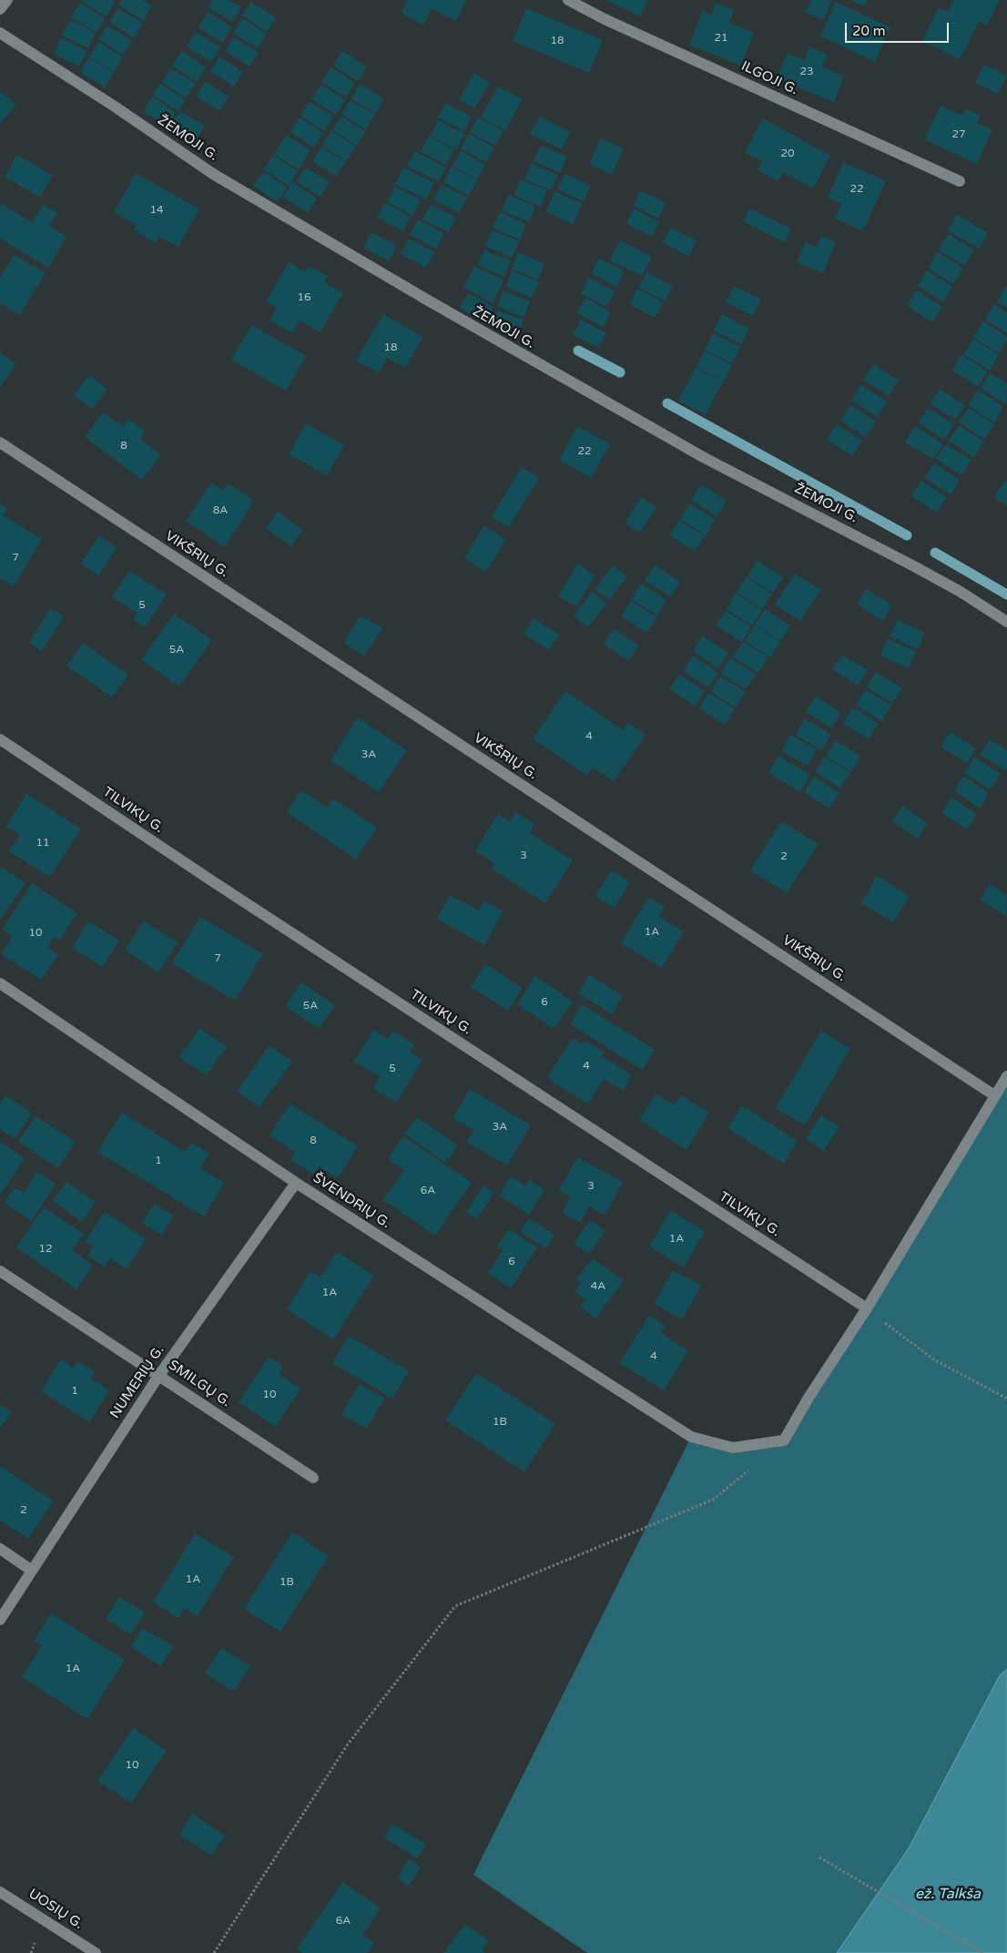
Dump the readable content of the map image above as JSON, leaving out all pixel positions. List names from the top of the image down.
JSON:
{
  "streets": {
    "street": [
      "ILGOJI G.",
      "ŽEMOJI G.",
      "VIKŠRIŲ G.",
      "TILVIKŲ G.",
      "ŠVENDRIŲ G.",
      "NUMERIŲ G.",
      "SMILGŲ G.",
      "UOSIŲ G."
    ]
  },
  "crossings": [
    ["VIKŠRIŲ G.", "ŠVENDRIŲ G."],
    ["TILVIKŲ G.", "ŠVENDRIŲ G."],
    ["ŠVENDRIŲ G.", "NUMERIŲ G."],
    ["NUMERIŲ G.", "SMILGŲ G."]
  ],
  "water": ["ež. Talkša"],
  "house_numbers": [
    "21",
    "18",
    "23",
    "27",
    "20",
    "22",
    "14",
    "16",
    "18",
    "8",
    "22",
    "8A",
    "7",
    "5",
    "5A",
    "4",
    "3A",
    "11",
    "3",
    "2",
    "1A",
    "10",
    "7",
    "6",
    "5A",
    "4",
    "5",
    "3A",
    "8",
    "1",
    "3",
    "6A",
    "1A",
    "12",
    "6",
    "4A",
    "1A",
    "4",
    "1",
    "10",
    "1B",
    "2",
    "1A",
    "1B",
    "1A",
    "10",
    "6A"
  ],
  "scale_bar": "20 m"
}
